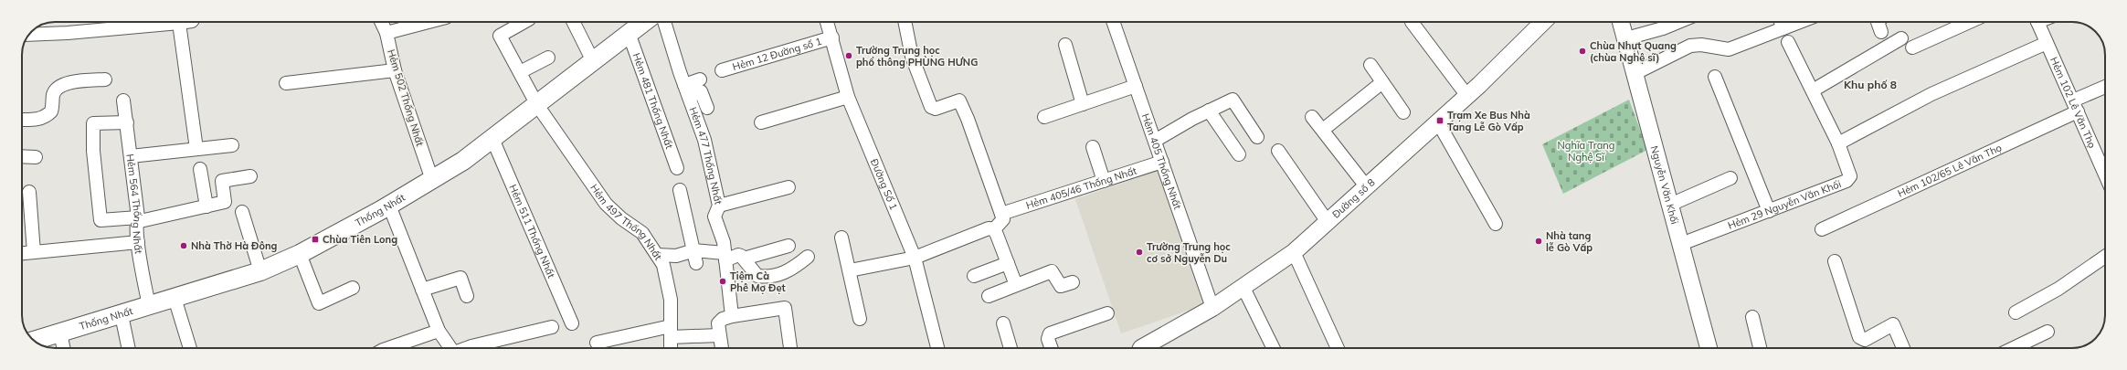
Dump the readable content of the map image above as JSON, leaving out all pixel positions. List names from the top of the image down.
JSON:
{
  "streets": {
    "main road": ["Thống Nhất"],
    "street": [
      "Hẻm 12 Đường số 1",
      "Hẻm 502 Thống Nhất",
      "Hẻm 481 Thống Nhất",
      "Hẻm 102 Lê Văn Thọ",
      "Hẻm 477 Thống Nhất",
      "Hẻm 405 Thống Nhất",
      "Hẻm 102/65 Lê Văn Thọ",
      "Đường Số 1",
      "Nguyễn Văn Khối",
      "Hẻm 405/46 Thống Nhất",
      "Đường số 8",
      "Hẻm 564 Thống Nhất",
      "Hẻm 29 Nguyễn Văn Khối",
      "Hẻm 497 Thống Nhất",
      "Hẻm 511 Thống Nhất"
    ]
  },
  "crossings": [
    ["Hẻm 12 Đường số 1", "Đường Số 1"],
    ["Hẻm 502 Thống Nhất", "Thống Nhất"],
    ["Hẻm 481 Thống Nhất", "Thống Nhất"],
    ["Hẻm 102 Lê Văn Thọ", "Hẻm 102/65 Lê Văn Thọ"],
    ["Hẻm 405 Thống Nhất", "Hẻm 405/46 Thống Nhất"],
    ["Hẻm 405 Thống Nhất", "Đường số 8"],
    ["Nguyễn Văn Khối", "Hẻm 29 Nguyễn Văn Khối"],
    ["Hẻm 564 Thống Nhất", "Thống Nhất"],
    ["Thống Nhất", "Hẻm 497 Thống Nhất"],
    ["Thống Nhất", "Hẻm 511 Thống Nhất"]
  ],
  "districts": ["Khu phố 8"],
  "parks": ["Nghĩa Trang Nghệ Sĩ"],
  "places": {
    "other": [
      "Chùa Nhựt Quang (chùa Nghệ sĩ)",
      "Trường Trung học phổ thông PHÙNG HƯNG",
      "Nhà tang lễ Gò Vấp",
      "Nhà Thờ Hà Đông",
      "Trường Trung học cơ sở Nguyễn Du",
      "Tiệm Cà Phê Mợ Đẹt"
    ],
    "transit": ["Trạm Xe Bus Nhà Tang Lễ Gò Vấp", "Chùa Tiên Long"]
  }
}
